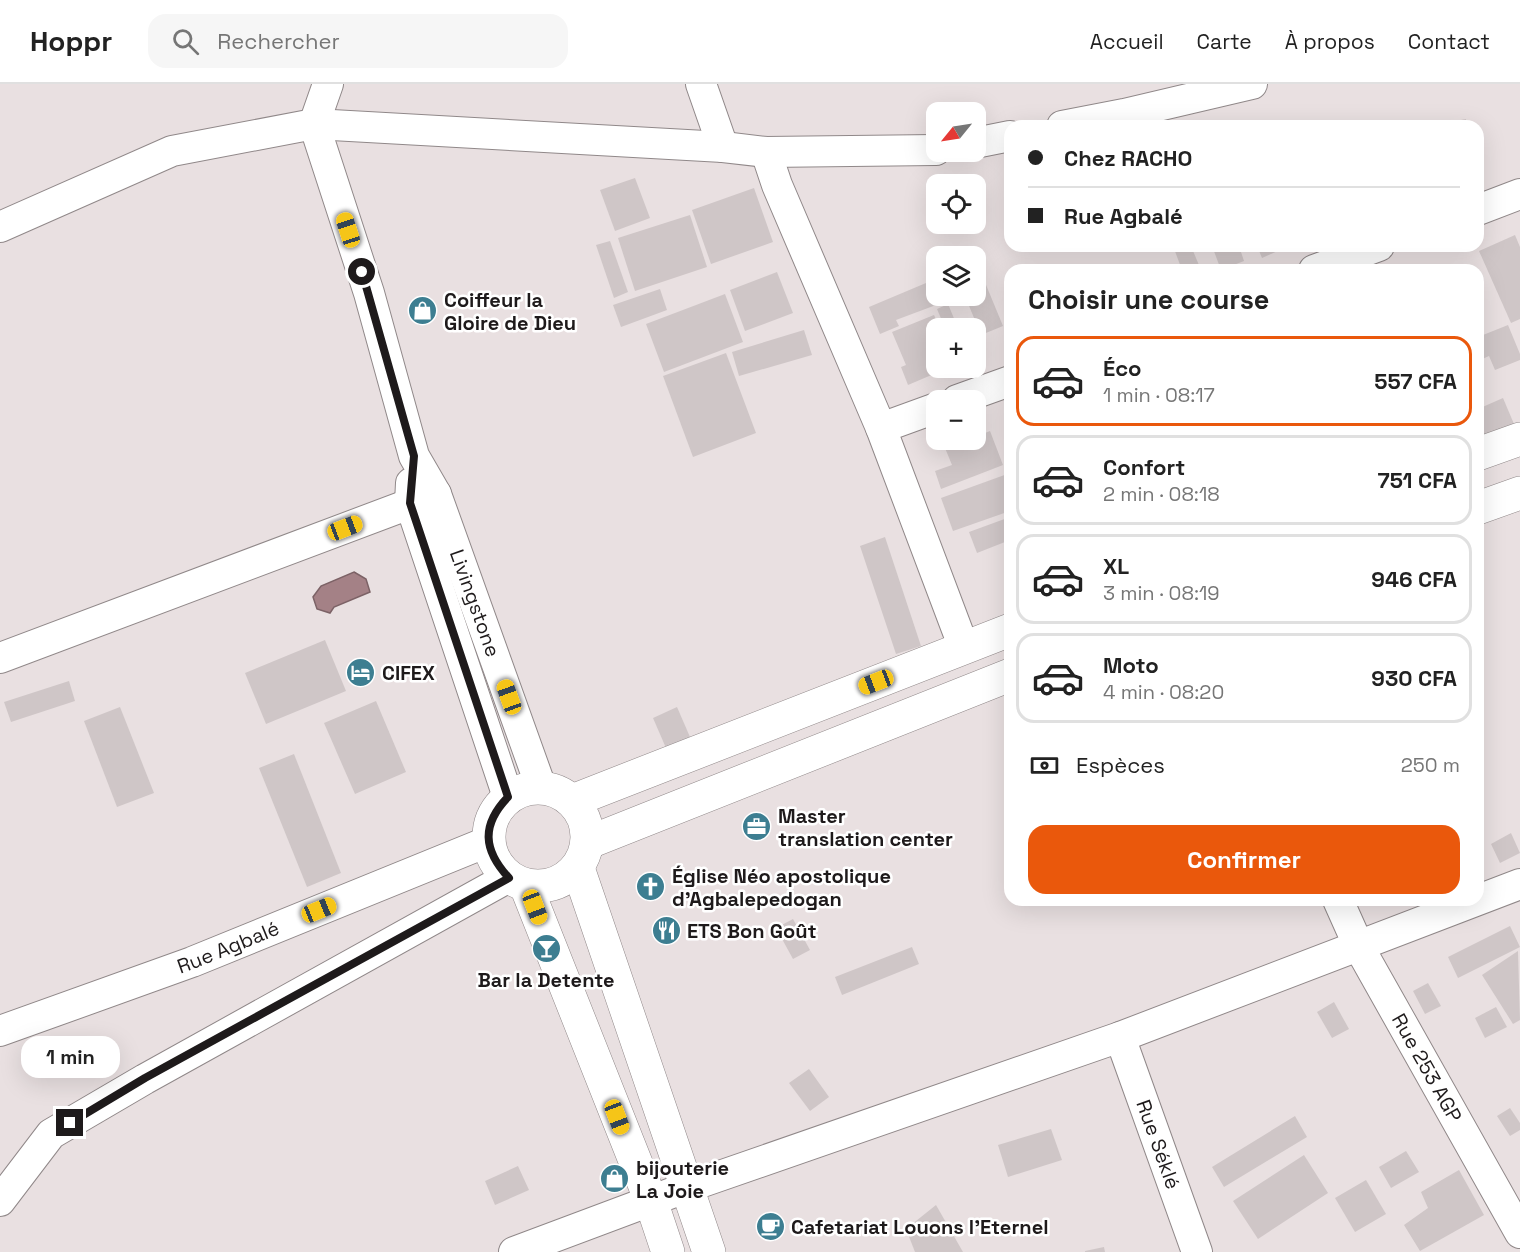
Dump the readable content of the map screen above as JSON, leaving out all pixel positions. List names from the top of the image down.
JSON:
{
  "streets": {
    "street": [
      "Livingstone",
      "Rue Agbalé",
      "Rue 253 AGP",
      "Rue Séklé"
    ]
  },
  "crossings": [
    ["Livingstone", "Rue Agbalé"]
  ],
  "places": {
    "shop": ["Coiffeur la Gloire de Dieu", "bijouterie La Joie"],
    "hotel": ["CIFEX"],
    "office": ["Master translation center"],
    "church": ["Église Néo apostolique d'Agbalepedogan"],
    "restaurant": ["ETS Bon Goût"],
    "bar": ["Bar la Detente"],
    "cafe": ["Cafetariat Louons l'Eternel"]
  },
  "north": "bottom left",
  "page": {
    "header": "Hoppr",
    "search": "Rechercher",
    "nav": [
      "Accueil",
      "Carte",
      "À propos",
      "Contact"
    ],
    "map_buttons": ["+", "−"],
    "banner": ["Chez RACHO", "Rue Agbalé"],
    "heading": "Choisir une course",
    "list": [
      {
        "name": "Éco",
        "note": "1 min · 08:17",
        "value": "557 CFA"
      },
      {
        "name": "Confort",
        "note": "2 min · 08:18",
        "value": "751 CFA"
      },
      {
        "name": "XL",
        "note": "3 min · 08:19",
        "value": "946 CFA"
      },
      {
        "name": "Moto",
        "note": "4 min · 08:20",
        "value": "930 CFA"
      }
    ],
    "pay": ["Espèces", "250 m"],
    "buttons": "Confirmer",
    "bubble": "1 min"
  }
}
